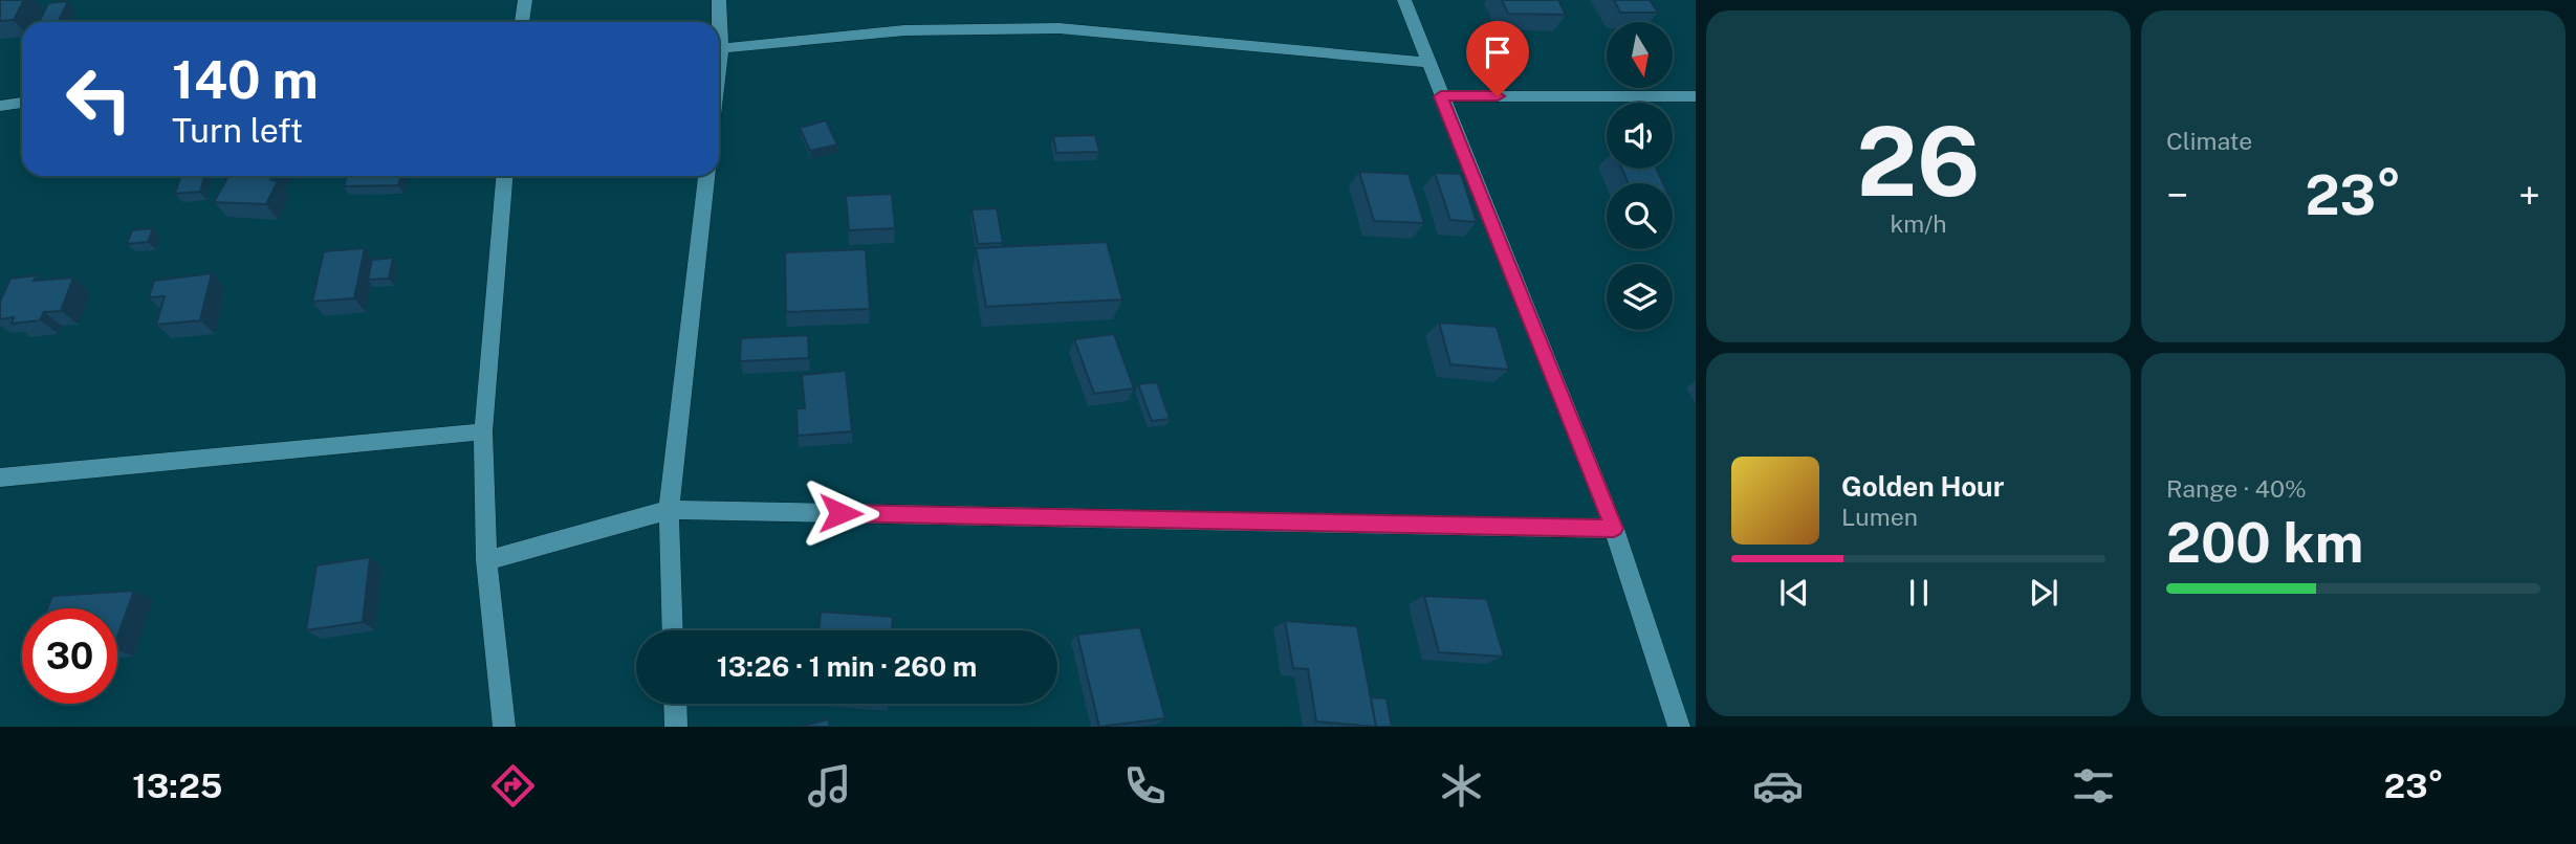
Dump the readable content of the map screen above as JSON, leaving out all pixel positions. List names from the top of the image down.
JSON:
{
  "north": "bottom",
  "page": {
    "tile": [
      ["26", "km/h"],
      "Climate",
      ["Range · 40%", "200 km"]
    ],
    "turn": ["140 m", "Turn left"],
    "heat": ["−", "23°", "+"],
    "song": ["Golden Hour", "Lumen"],
    "limit": "30",
    "trip": "13:26 · 1 min · 260 m",
    "tabs": ["13:25", "23°"]
  }
}
